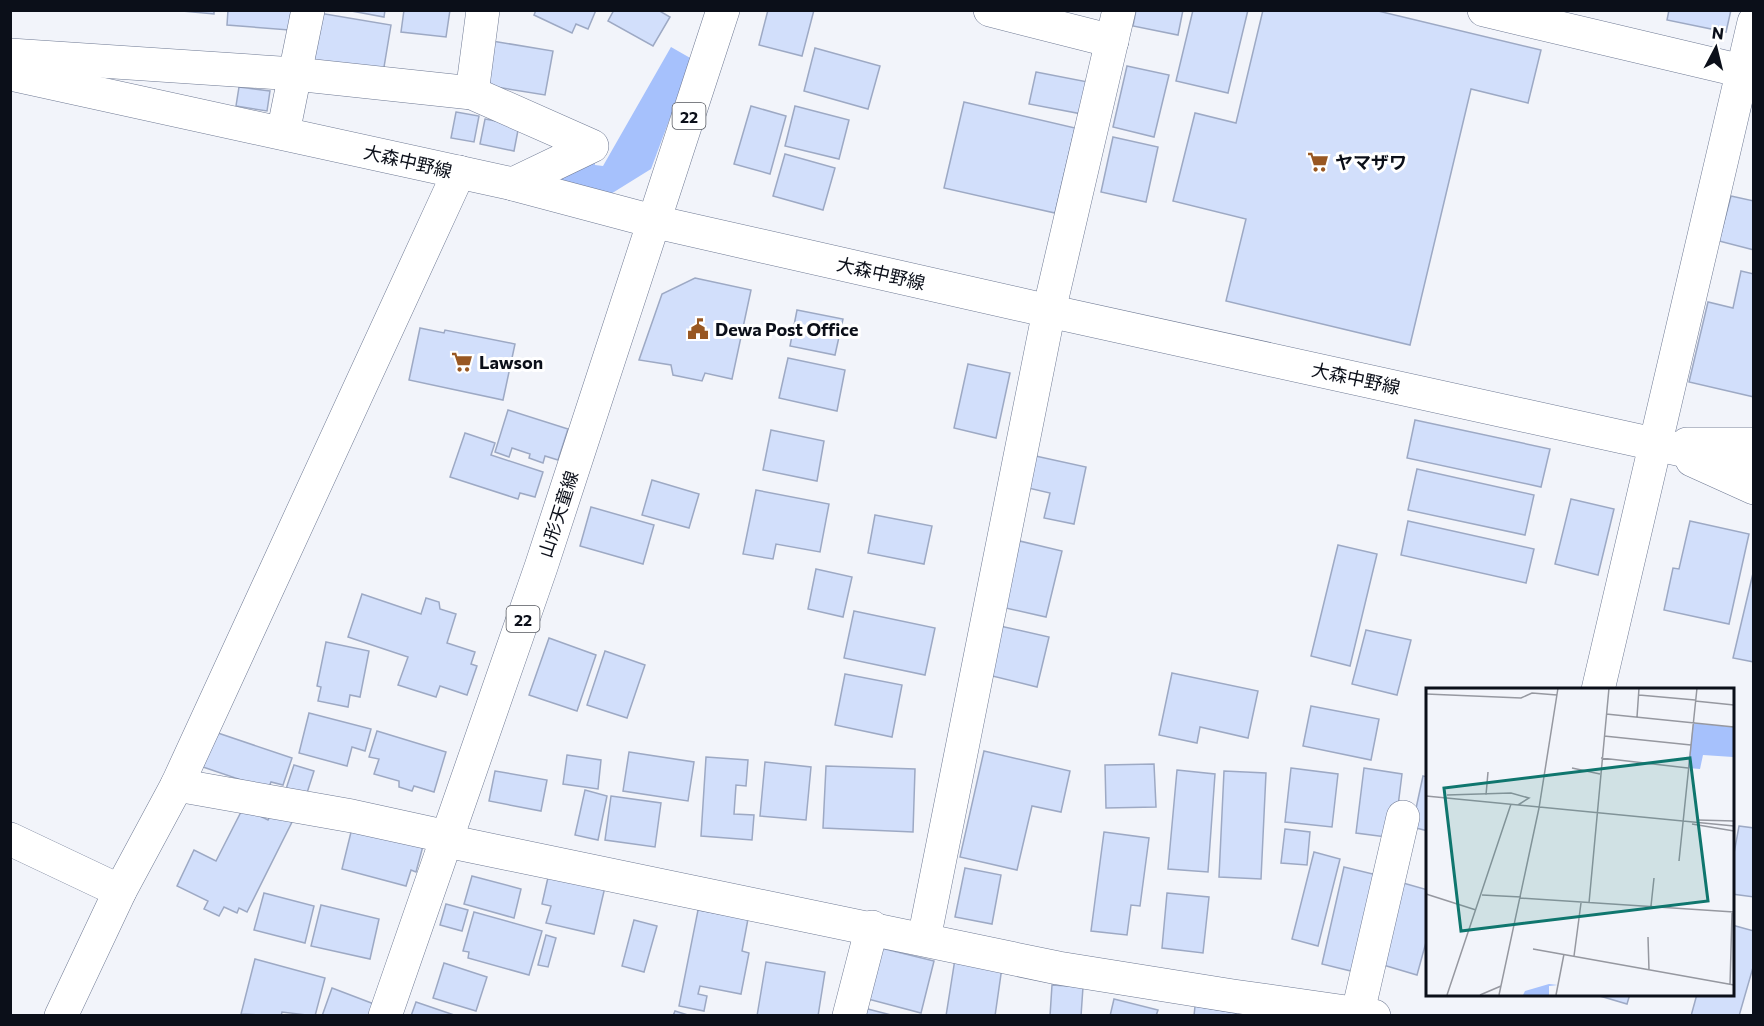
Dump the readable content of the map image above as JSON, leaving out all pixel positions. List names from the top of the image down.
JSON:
{
  "streets": {
    "street": ["22", "大森中野線", "山形天童線"]
  },
  "crossings": [
    ["大森中野線", "山形天童線"]
  ],
  "places": {
    "supermarket": ["ヤマザワ", "Lawson"],
    "public building": ["Dewa Post Office"]
  },
  "north": "top"
}
